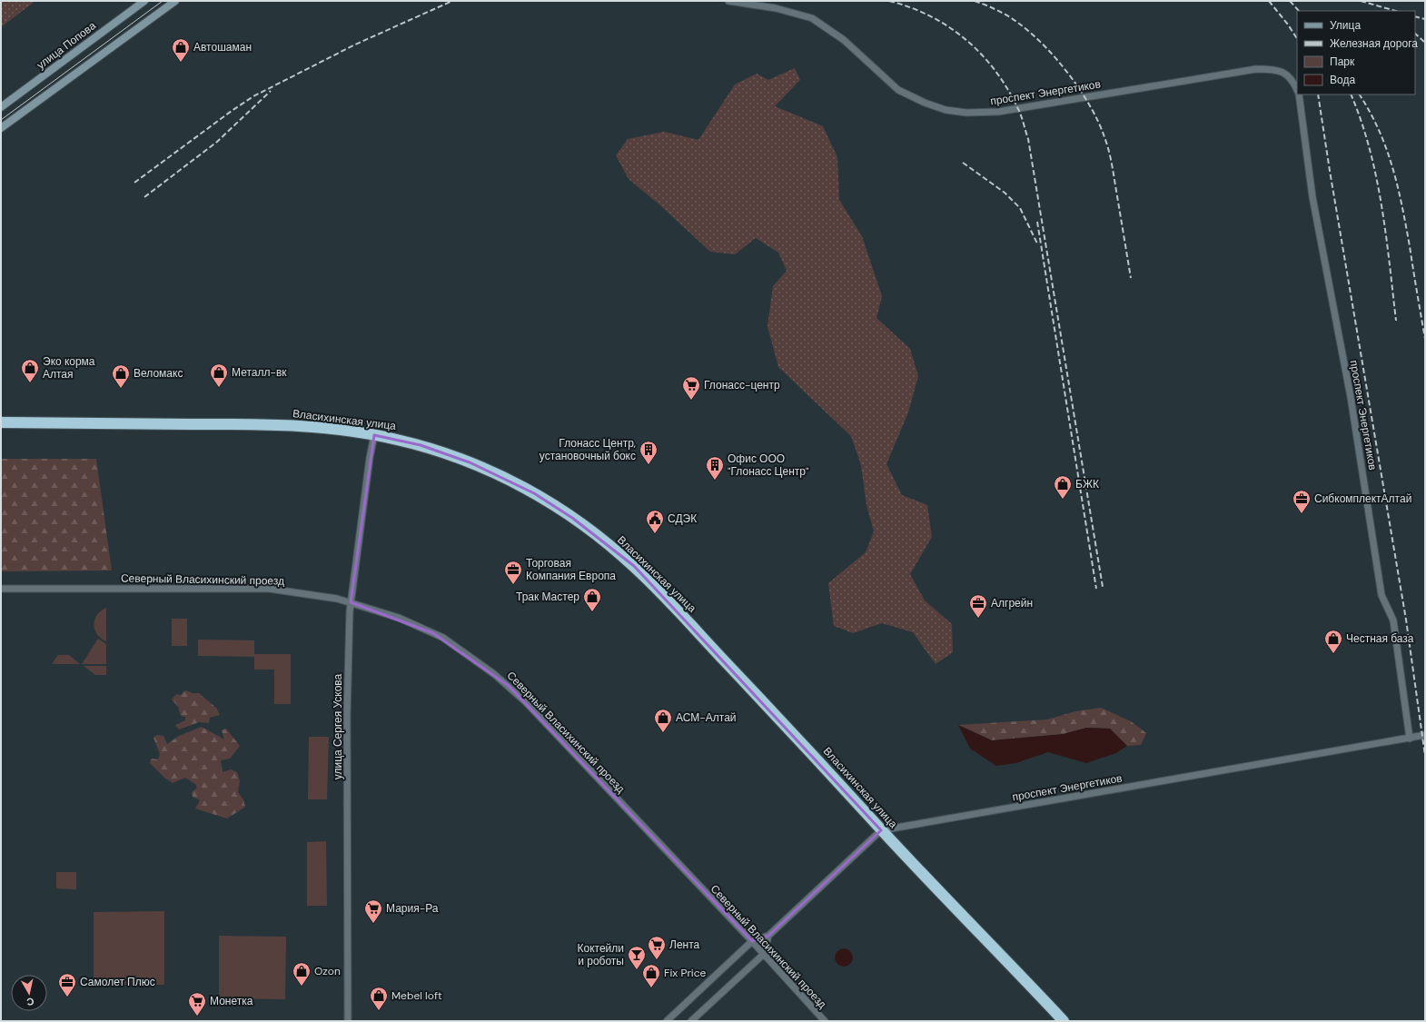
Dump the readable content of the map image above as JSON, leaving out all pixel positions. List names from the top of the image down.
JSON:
{
  "streets": {
    "highway": ["Власихинская улица"],
    "main road": ["улица Попова"],
    "street": ["проспект Энергетиков", "Северный Власихинский проезд", "улица Сергея Ускова"]
  },
  "crossings": [
    ["проспект Энергетиков", "Власихинская улица"],
    ["Власихинская улица", "улица Сергея Ускова"],
    ["Северный Власихинский проезд", "улица Сергея Ускова"]
  ],
  "places": {
    "shop": [
      "Автошаман",
      "Эко корма Алтая",
      "Металл-вк",
      "Веломакс",
      "БЖК",
      "Трак Мастер",
      "Честная база",
      "АСМ-Алтай",
      "Ozon",
      "Fix Price",
      "Mebel loft"
    ],
    "supermarket": [
      "Глонасс-центр",
      "Мария-Ра",
      "Лента",
      "Монетка"
    ],
    "building": ["Глонасс Центр, установочный бокс", "Офис ООО \"Глонасс Центр\""],
    "office": [
      "СибкомплектАлтай",
      "Торговая Компания Европа",
      "Алгрейн",
      "Самолет Плюс"
    ],
    "public building": ["СДЭК"],
    "bar": ["Коктейли и роботы"]
  },
  "legend": [
    "Улица",
    "Железная дорога",
    "Парк",
    "Вода"
  ],
  "north": "bottom"
}
